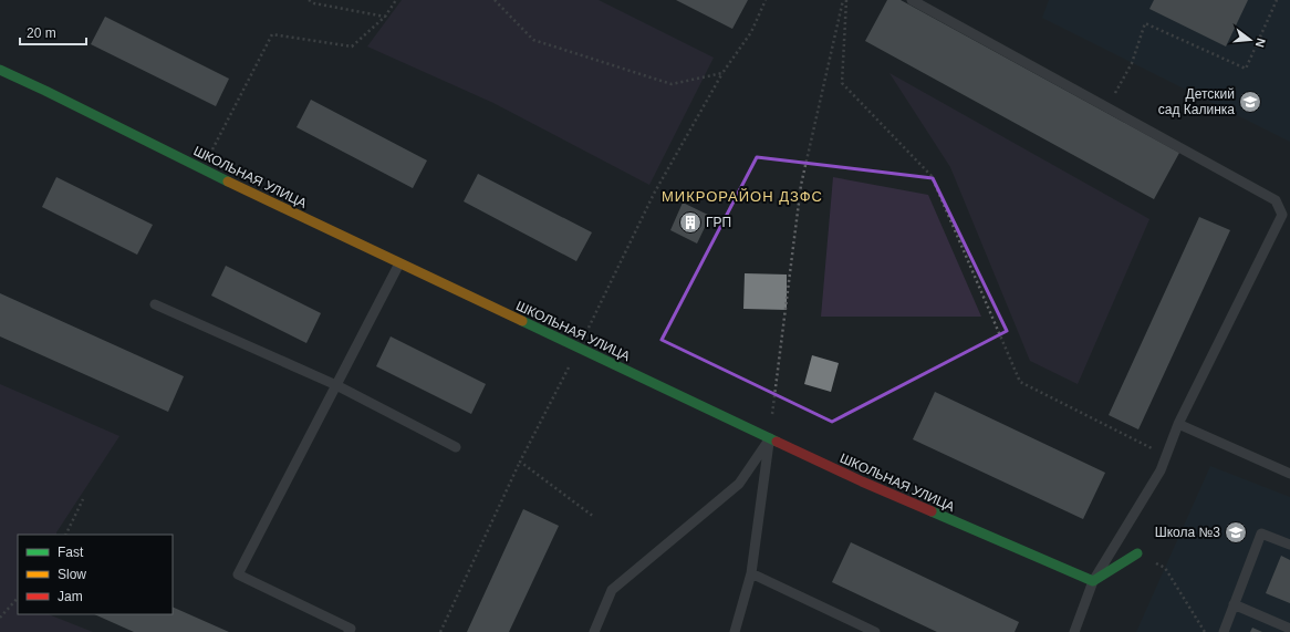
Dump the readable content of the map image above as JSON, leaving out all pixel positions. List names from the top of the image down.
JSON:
{
  "streets": {
    "street": ["ШКОЛЬНАЯ УЛИЦА"]
  },
  "districts": ["МИКРОРАЙОН ДЗФС"],
  "places": {
    "school or university": ["Детский сад Калинка", "Школа №3"],
    "building": ["ГРП"]
  },
  "legend": ["Fast", "Slow", "Jam"],
  "scale_bar": "20 m",
  "north": "right"
}
